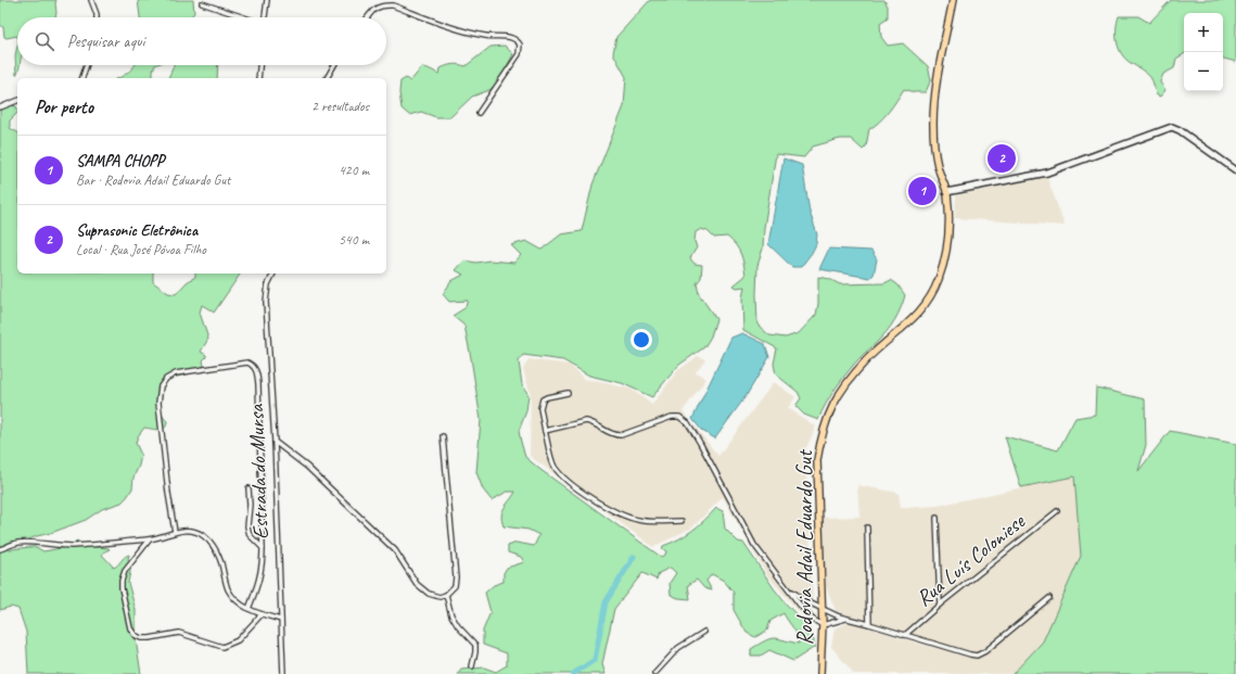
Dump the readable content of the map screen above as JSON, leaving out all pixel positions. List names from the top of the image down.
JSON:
{
  "streets": {
    "main road": ["Rodovia Adail Eduardo Gut"],
    "street": ["Estrada do Mursa", "Rua Luís Coloniese"]
  },
  "page": {
    "map_buttons": ["+", "−"],
    "search": "Pesquisar aqui",
    "heading": ["Por perto", "2 resultados"],
    "list": [
      {
        "mark": "1",
        "name": "SAMPA CHOPP",
        "note": "Bar · Rodovia Adail Eduardo Gut",
        "value": "420 m"
      },
      {
        "mark": "2",
        "name": "Suprasonic Eletrônica",
        "note": "Local · Rua José Póvoa Filho",
        "value": "540 m"
      }
    ],
    "pins": ["2", "1"]
  }
}
